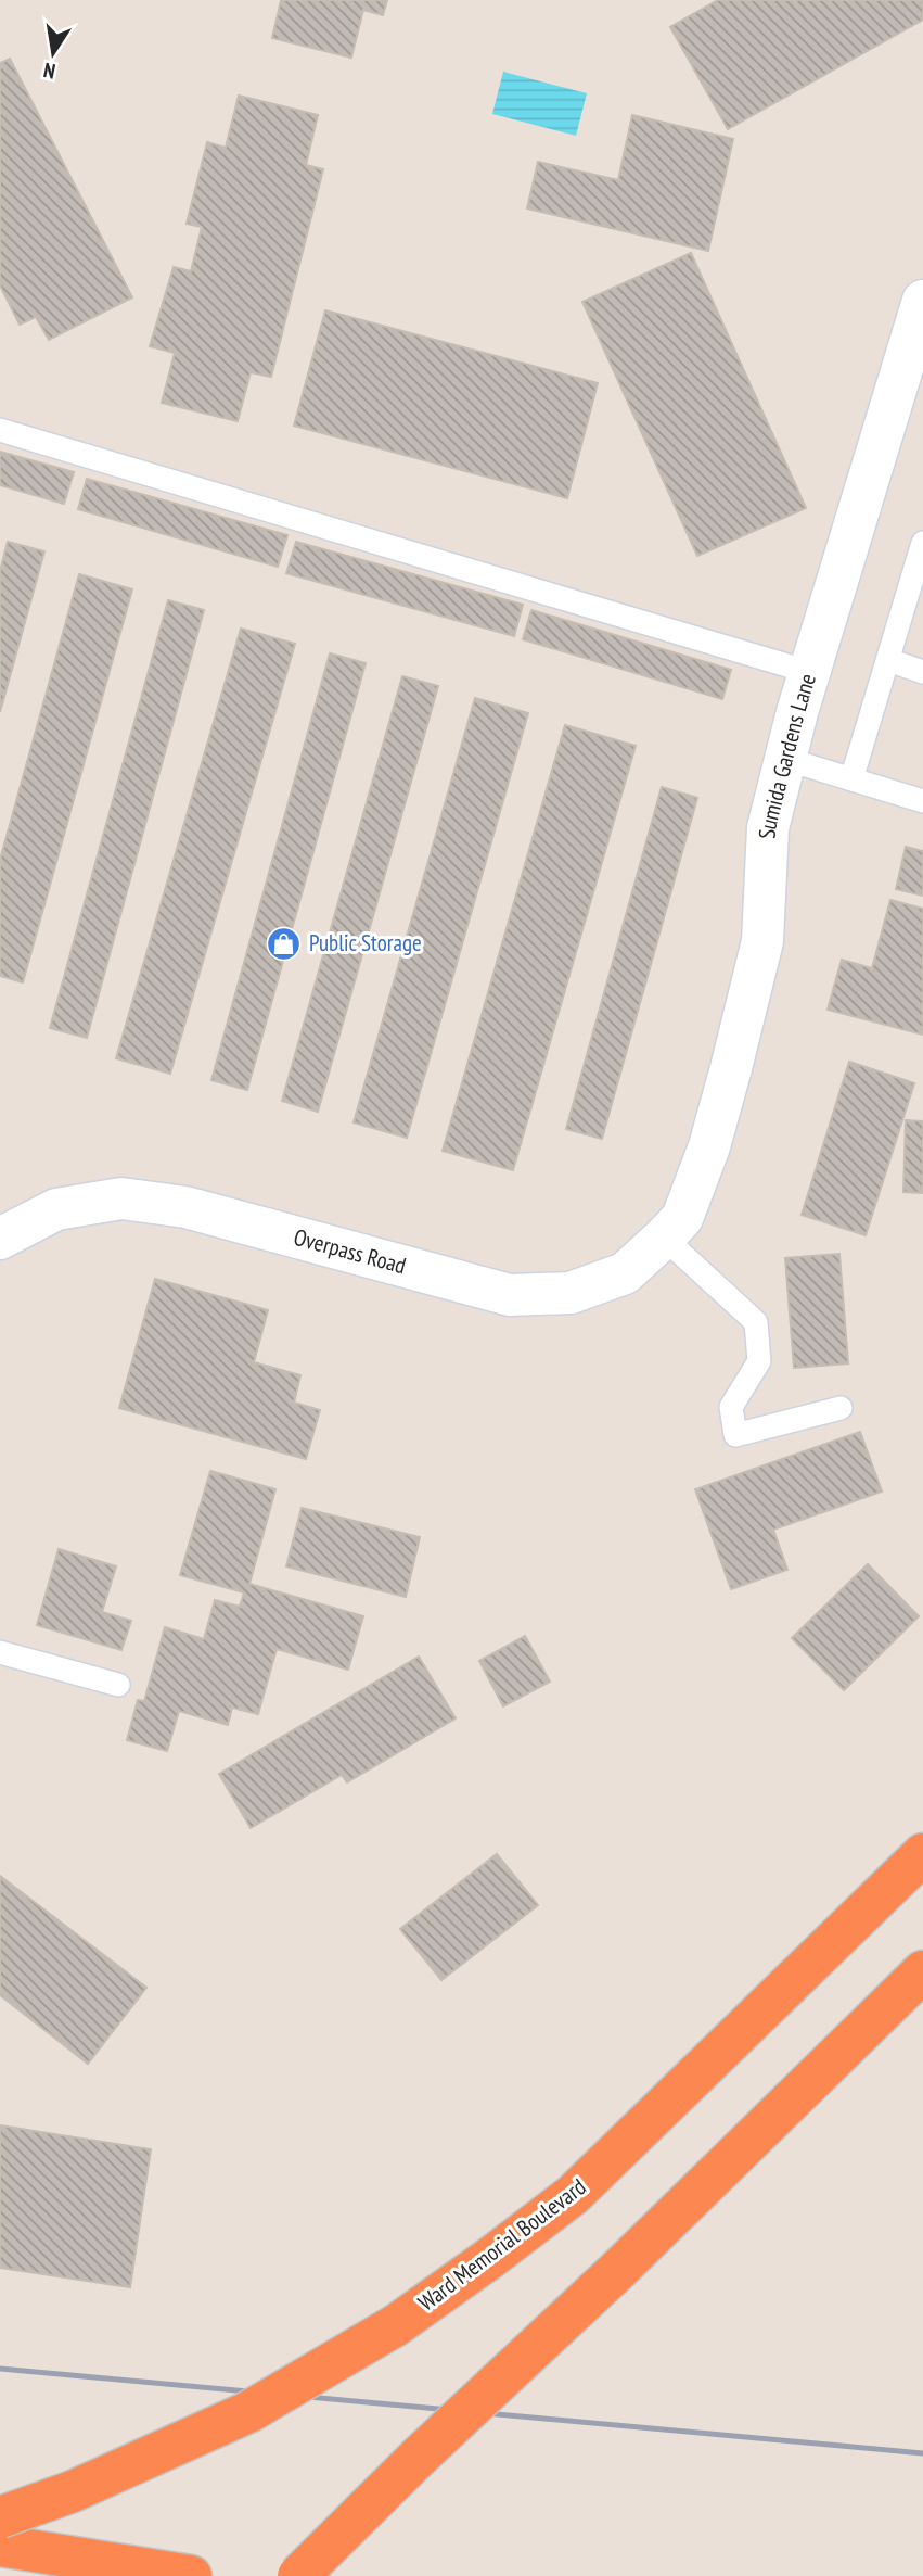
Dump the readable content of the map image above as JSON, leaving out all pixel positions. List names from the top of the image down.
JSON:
{
  "streets": {
    "highway": ["Ward Memorial Boulevard"],
    "street": ["Sumida Gardens Lane", "Overpass Road"]
  },
  "crossings": [
    ["Sumida Gardens Lane", "Overpass Road"]
  ],
  "places": {
    "shop": ["Public Storage"]
  },
  "north": "bottom"
}
